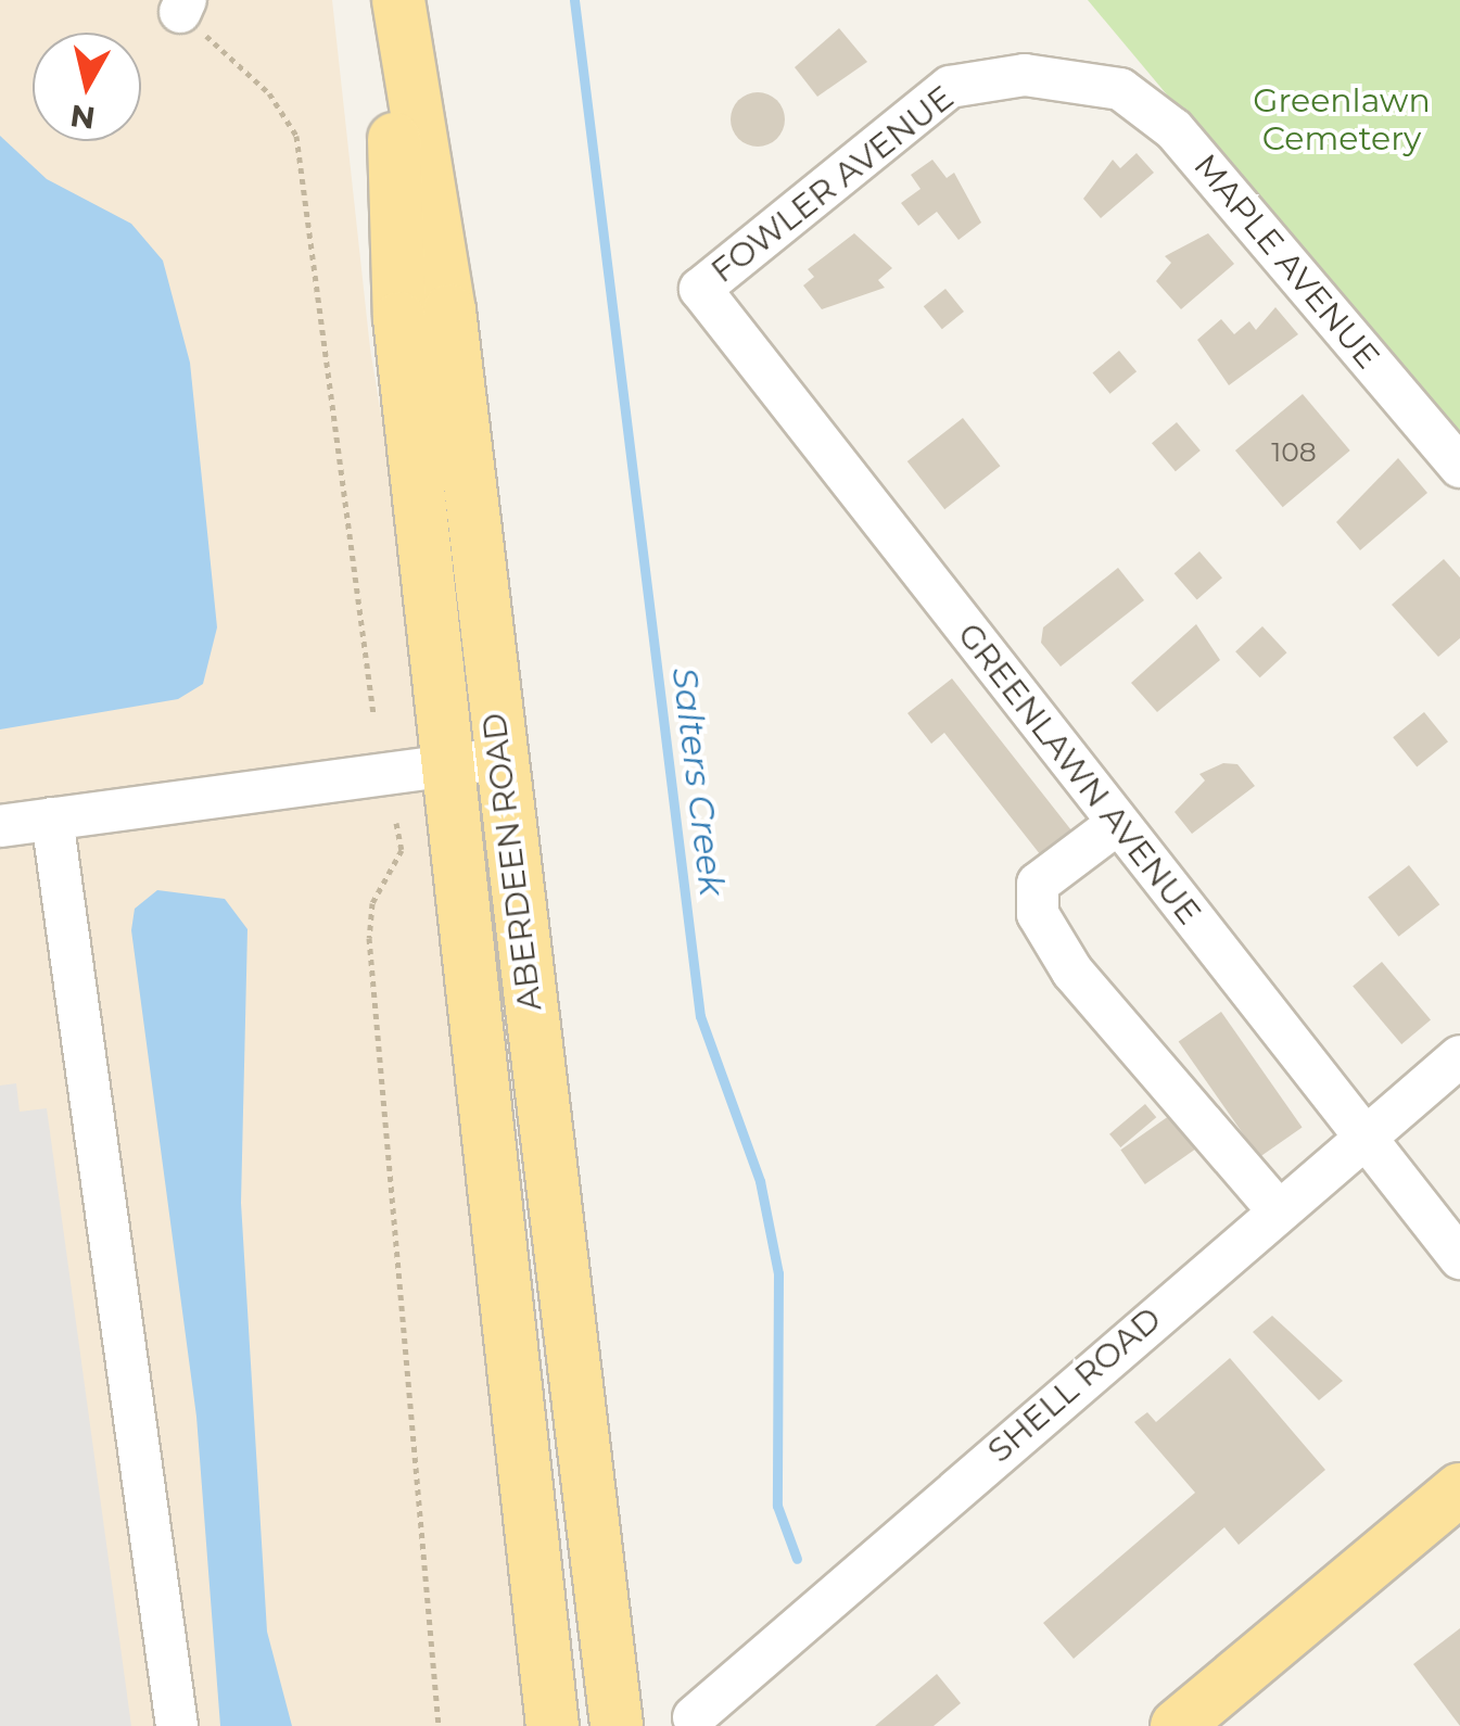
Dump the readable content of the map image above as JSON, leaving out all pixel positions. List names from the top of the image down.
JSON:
{
  "streets": {
    "main road": ["ABERDEEN ROAD"],
    "street": [
      "FOWLER AVENUE",
      "MAPLE AVENUE",
      "GREENLAWN AVENUE",
      "SHELL ROAD"
    ]
  },
  "crossings": [
    ["FOWLER AVENUE", "MAPLE AVENUE"],
    ["FOWLER AVENUE", "GREENLAWN AVENUE"],
    ["GREENLAWN AVENUE", "SHELL ROAD"]
  ],
  "water": ["Salters Creek"],
  "parks": ["Greenlawn Cemetery"],
  "house_numbers": ["108"],
  "north": "bottom"
}
